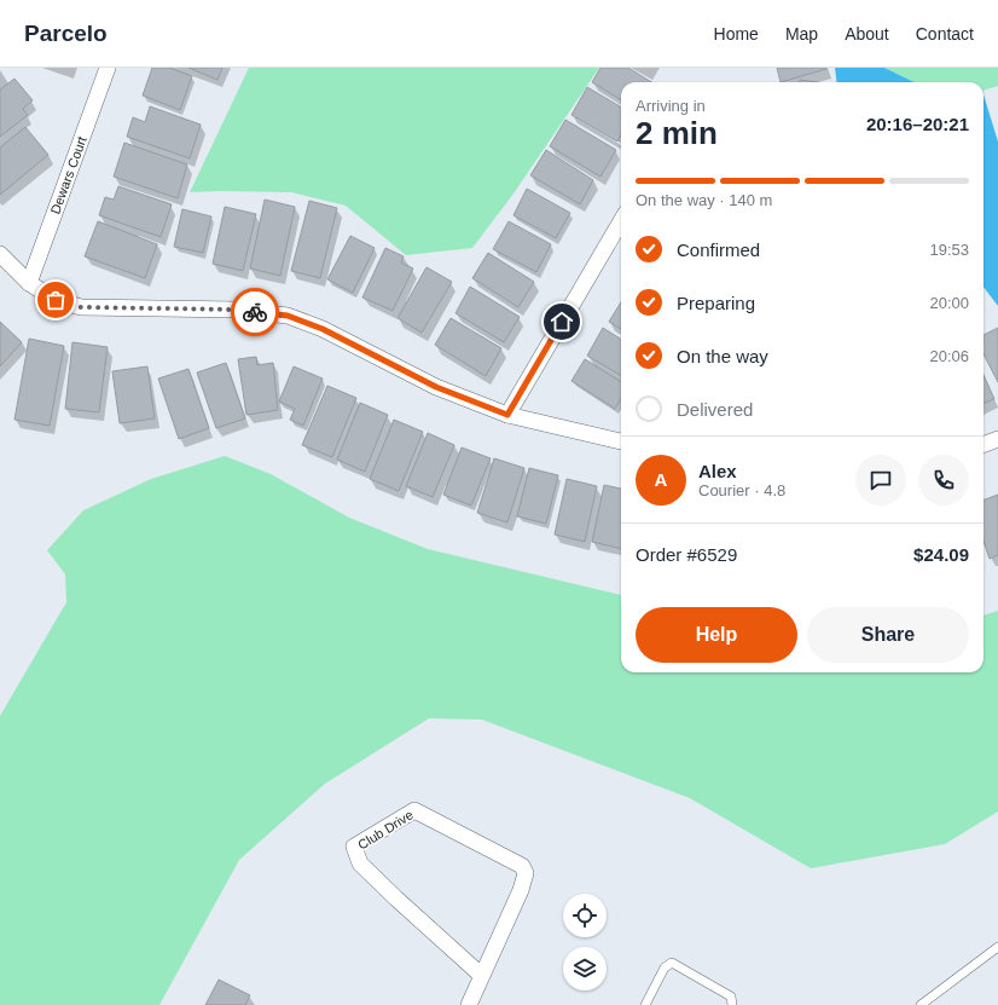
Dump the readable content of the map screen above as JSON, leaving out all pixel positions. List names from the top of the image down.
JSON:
{
  "streets": {
    "street": ["Dewars Court", "Club Drive"]
  },
  "page": {
    "header": "Parcelo",
    "nav": [
      "Home",
      "Map",
      "About",
      "Contact"
    ],
    "heading": ["2 min", "Arriving in", "20:16–20:21"],
    "panel": [
      "Alex",
      "Courier · 4.8",
      "Order #6529",
      "$24.09"
    ],
    "bar": "On the way · 140 m",
    "list": [
      ["Confirmed", "19:53"],
      ["Preparing", "20:00"],
      ["On the way", "20:06"],
      "Delivered"
    ],
    "round": "A",
    "buttons": ["Help", "Share"]
  }
}
